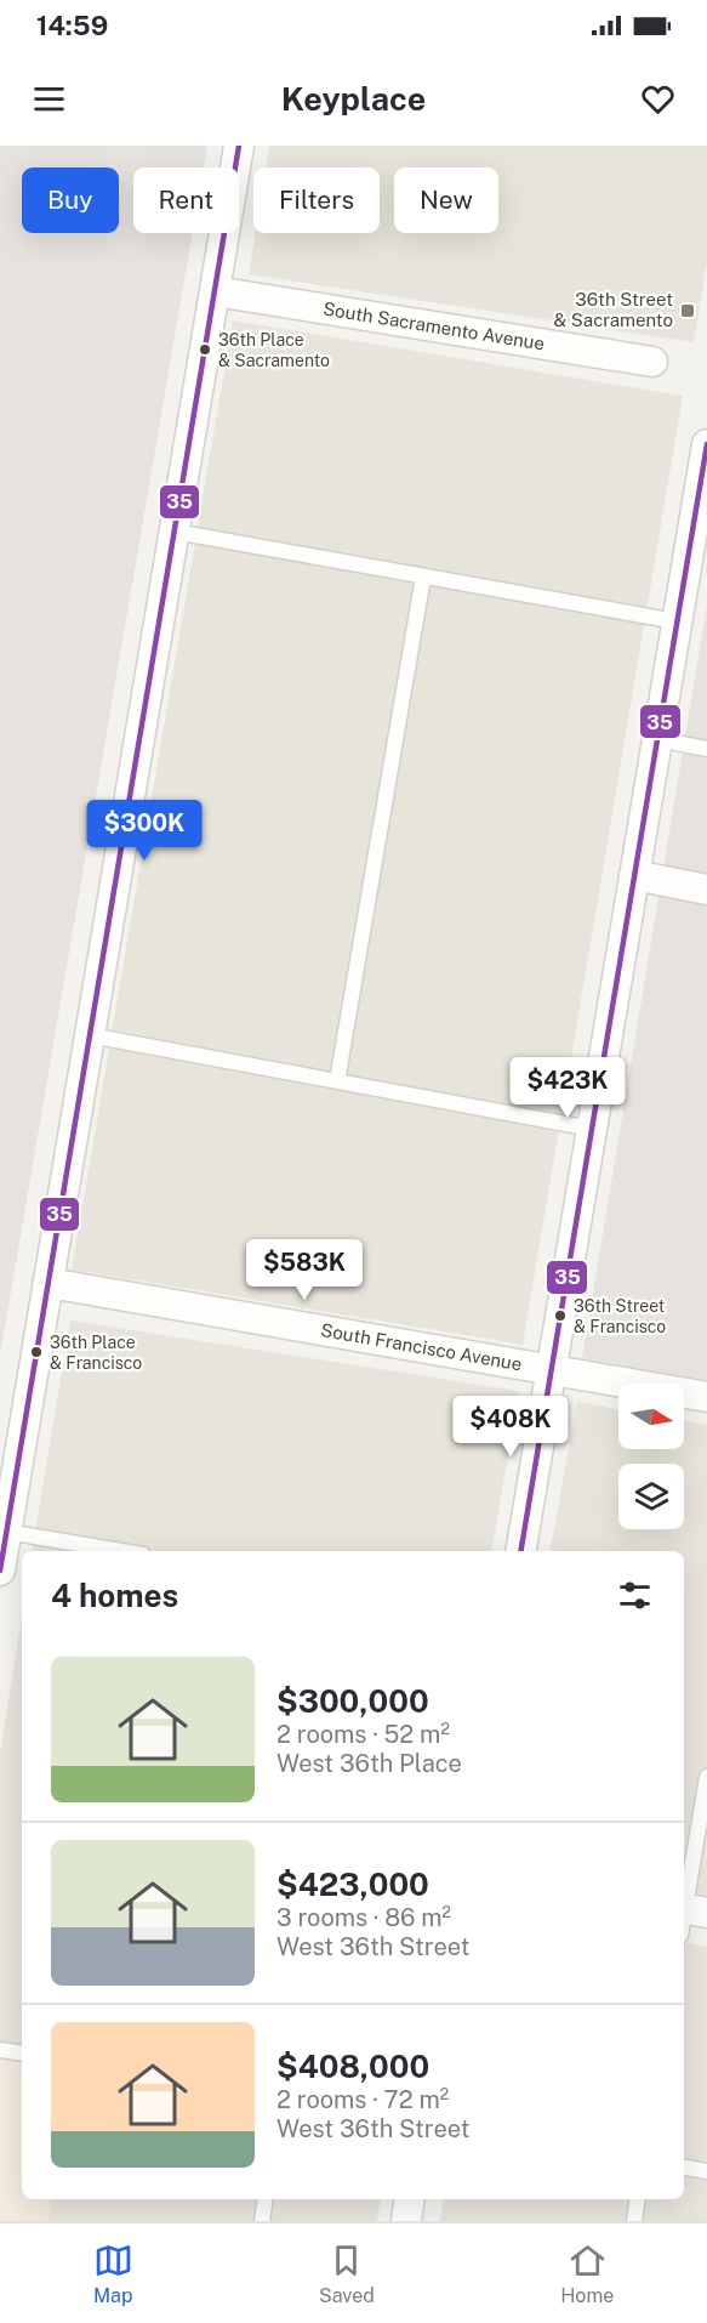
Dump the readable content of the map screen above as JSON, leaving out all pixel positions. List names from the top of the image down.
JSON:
{
  "streets": {
    "street": ["South Sacramento Avenue", "South Francisco Avenue"]
  },
  "places": {
    "transit": ["36th Street & Sacramento"],
    "other": ["36th Place & Sacramento", "36th Street & Francisco", "36th Place & Francisco"]
  },
  "lines": ["transit line 35"],
  "north": "right",
  "page": {
    "status": "14:59",
    "header": "Keyplace",
    "chip": [
      "Buy",
      "Rent",
      "Filters",
      "New"
    ],
    "price": [
      "$300K",
      "$423K",
      "$583K",
      "$408K"
    ],
    "heading": "4 homes",
    "list": [
      {
        "name": "$300,000",
        "note": "2 rooms · 52 m² · West 36th Place"
      },
      {
        "name": "$423,000",
        "note": "3 rooms · 86 m² · West 36th Street"
      },
      {
        "name": "$408,000",
        "note": "2 rooms · 72 m² · West 36th Street"
      }
    ],
    "tabs": ["Map", "Saved", "Home"]
  }
}
